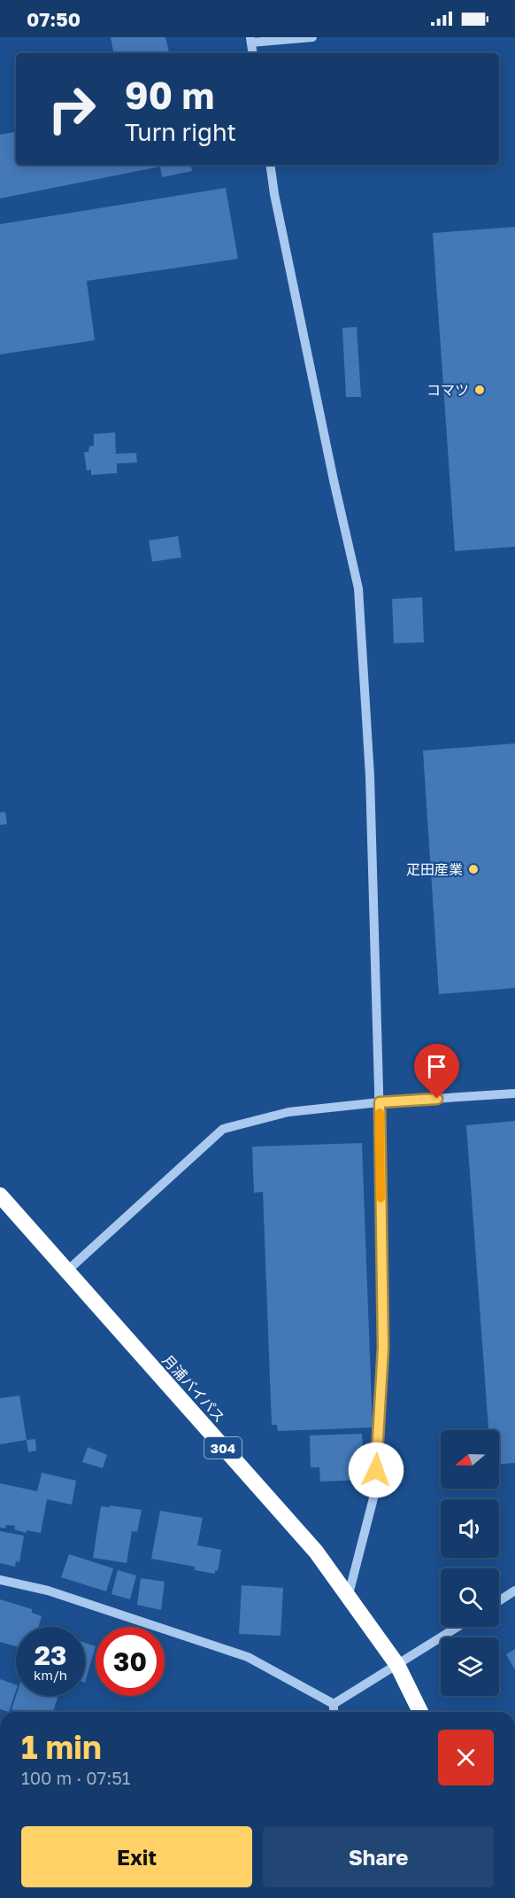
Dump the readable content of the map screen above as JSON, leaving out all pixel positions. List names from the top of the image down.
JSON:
{
  "streets": {
    "highway": ["月浦バイパス", "304"]
  },
  "places": ["コマツ", "疋田産業"],
  "north": "left",
  "page": {
    "status": "07:50",
    "turn": ["90 m", "Turn right"],
    "speed": "23 km/h",
    "limit": "30",
    "heading": ["1 min", "100 m · 07:51"],
    "buttons": ["Exit", "Share"]
  }
}
